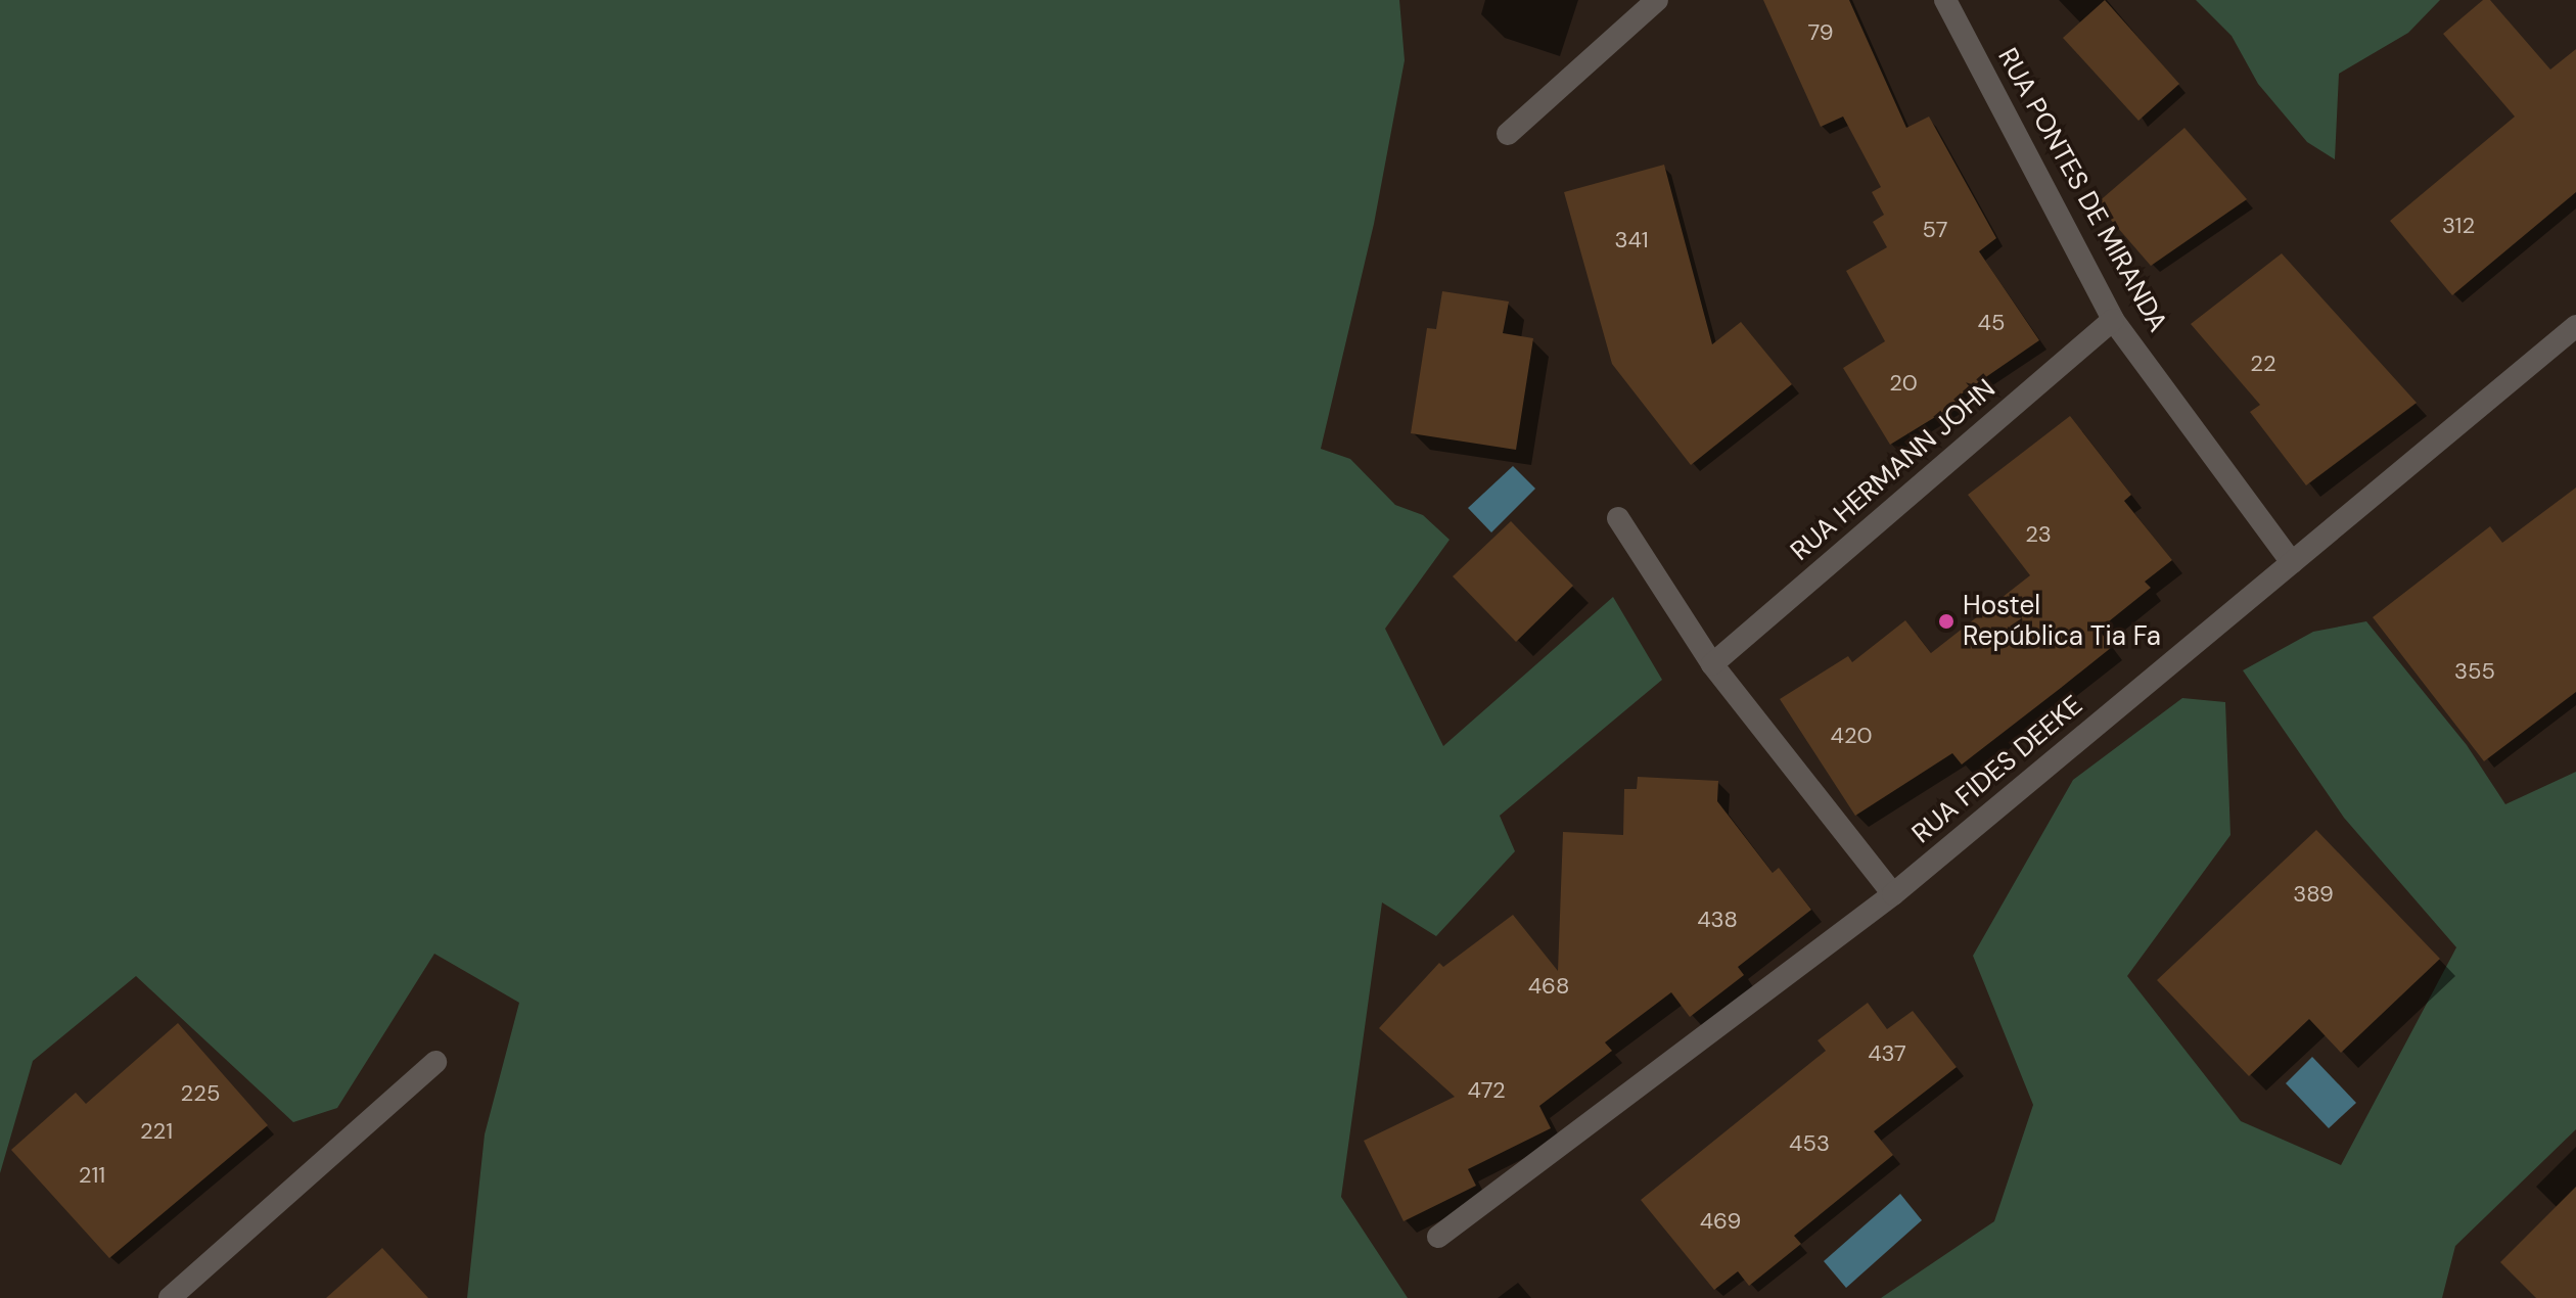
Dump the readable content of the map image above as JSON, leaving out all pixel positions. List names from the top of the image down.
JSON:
{
  "streets": {
    "street": ["RUA PONTES DE MIRANDA", "RUA HERMANN JOHN", "RUA FIDES DEEKE"]
  },
  "crossings": [
    ["RUA PONTES DE MIRANDA", "RUA HERMANN JOHN"],
    ["RUA PONTES DE MIRANDA", "RUA FIDES DEEKE"]
  ],
  "places": ["Hostel República Tia Fa"],
  "house_numbers": [
    "79",
    "312",
    "57",
    "341",
    "45",
    "22",
    "20",
    "23",
    "355",
    "420",
    "389",
    "438",
    "468",
    "437",
    "472",
    "225",
    "221",
    "453",
    "211",
    "469"
  ]
}
